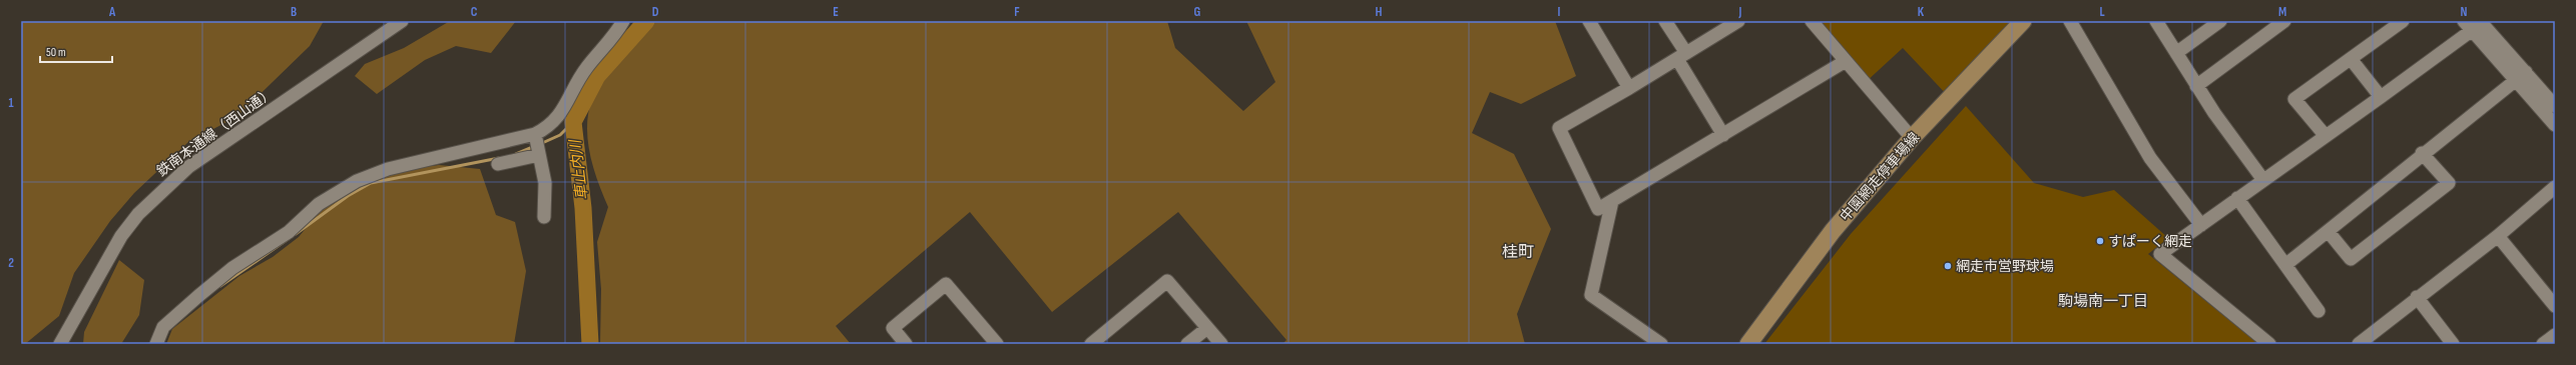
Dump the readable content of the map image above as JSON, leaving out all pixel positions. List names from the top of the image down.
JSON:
{
  "streets": {
    "main road": ["中園網走停車場線"],
    "street": ["鉄南本通線（西山通）"]
  },
  "districts": ["桂町", "駒場南一丁目"],
  "water": ["車止内川"],
  "places": ["すぱーく網走", "網走市営野球場"],
  "scale_bar": "50 m",
  "grid": {
    "columns": [
      "A",
      "B",
      "C",
      "D",
      "E",
      "F",
      "G",
      "H",
      "I",
      "J",
      "K",
      "L",
      "M",
      "N"
    ],
    "rows": ["1", "2"]
  }
}
